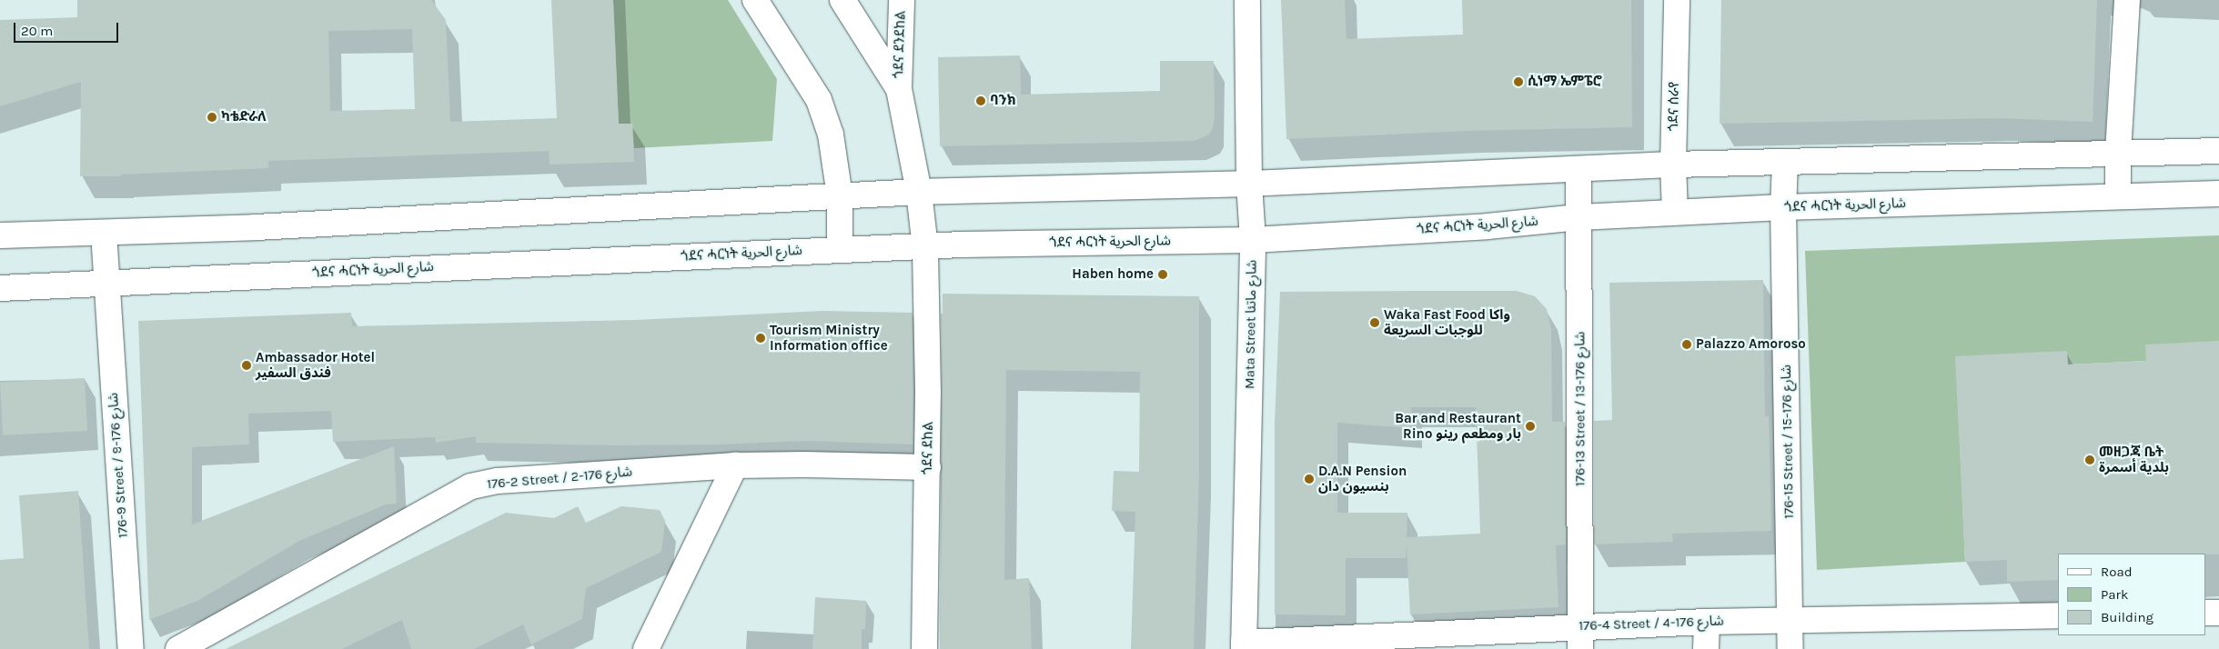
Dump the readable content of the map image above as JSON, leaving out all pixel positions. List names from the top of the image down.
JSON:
{
  "streets": {
    "main road": [
      "ጎደና ደንደከል",
      "ጎደና ሰራየ",
      "ጎደና ሓርነት شارع الحرية",
      "Mata Street شارع ماتئا",
      "176-13 Street / شارع 176-13",
      "176-15 Street / شارع 176-15",
      "ጎደና ደከል",
      "176-9 Street / شارع 176-9",
      "176-2 Street / شارع 176-2",
      "176-4 Street / شارع 176-4"
    ]
  },
  "crossings": [
    ["ጎደና ደንደከል", "ጎደና ደከል"],
    ["ጎደና ሰራየ", "ጎደና ሓርነት شارع الحرية"],
    ["ጎደና ሓርነት شارع الحرية", "Mata Street شارع ماتئا"],
    ["ጎደና ሓርነት شارع الحرية", "176-13 Street / شارع 176-13"],
    ["ጎደና ሓርነት شارع الحرية", "176-15 Street / شارع 176-15"],
    ["ጎደና ሓርነት شارع الحرية", "ጎደና ደከል"],
    ["ጎደና ሓርነት شارع الحرية", "176-9 Street / شارع 176-9"],
    ["Mata Street شارع ماتئا", "176-4 Street / شارع 176-4"],
    ["176-13 Street / شارع 176-13", "176-4 Street / شارع 176-4"],
    ["176-15 Street / شارع 176-15", "176-4 Street / شارع 176-4"],
    ["ጎደና ደከል", "176-2 Street / شارع 176-2"]
  ],
  "places": [
    "ሲነማ ኤምፔሮ",
    "ባንክ",
    "ካቴድራለ",
    "Haben home",
    "Waka Fast Food واكا للوجبات السريعة",
    "Tourism Ministry Information office",
    "Palazzo Amoroso",
    "Ambassador Hotel فندق السفير",
    "Bar and Restaurant Rino بار ومطعم رينو",
    "መዘጋጃ ቤት بلدية أسمرة",
    "D.A.N Pension بنسيون دان"
  ],
  "legend": ["Road", "Park", "Building"],
  "scale_bar": "20 m"
}
